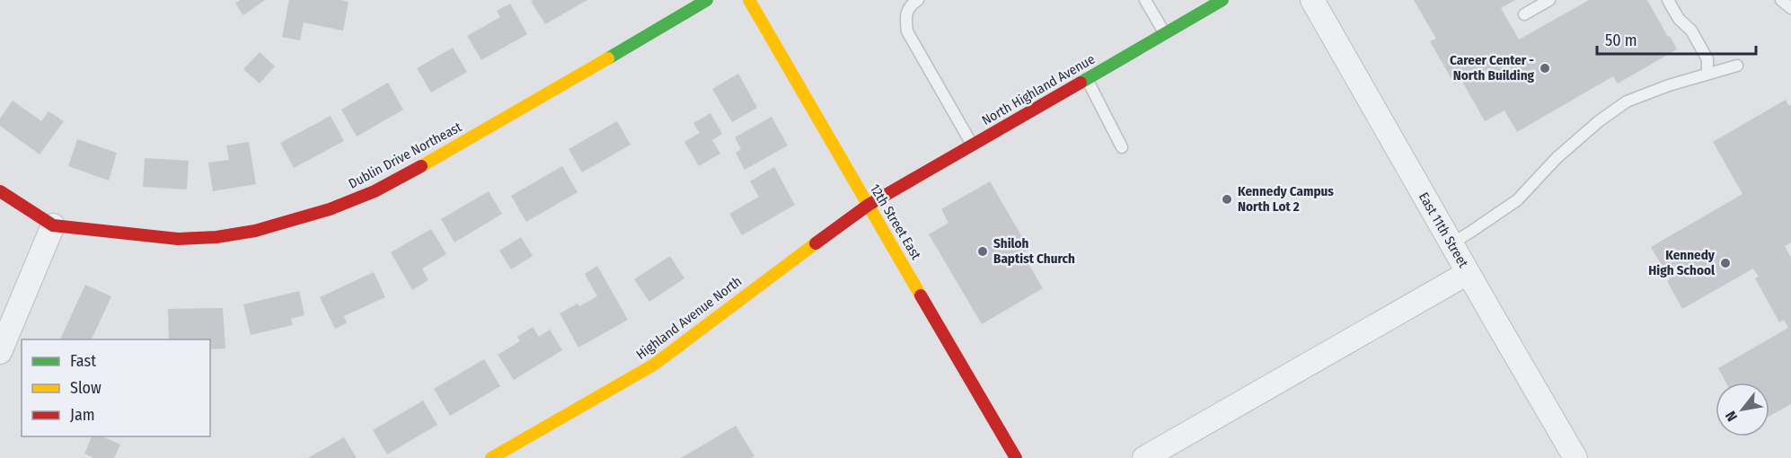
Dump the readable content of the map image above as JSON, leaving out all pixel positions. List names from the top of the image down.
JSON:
{
  "streets": {
    "street": [
      "North Highland Avenue",
      "Dublin Drive Northeast",
      "12th Street East",
      "East 11th Street",
      "Highland Avenue North"
    ]
  },
  "crossings": [
    ["North Highland Avenue", "12th Street East"],
    ["North Highland Avenue", "Highland Avenue North"],
    ["12th Street East", "Highland Avenue North"]
  ],
  "places": [
    "Career Center - North Building",
    "Kennedy Campus North Lot 2",
    "Shiloh Baptist Church",
    "Kennedy High School"
  ],
  "legend": ["Fast", "Slow", "Jam"],
  "scale_bar": "50 m",
  "north": "bottom left"
}
